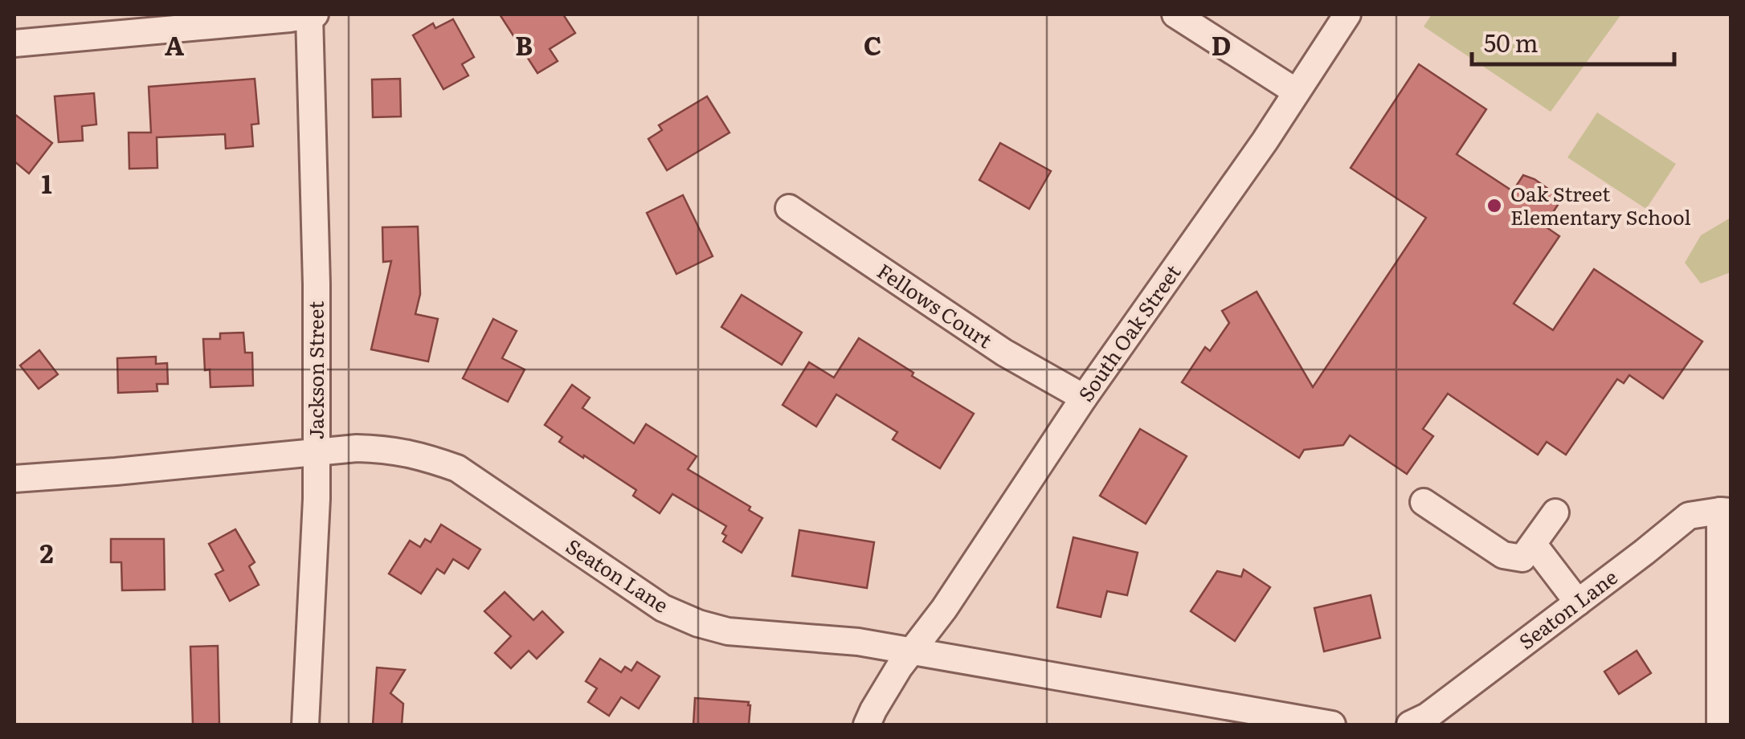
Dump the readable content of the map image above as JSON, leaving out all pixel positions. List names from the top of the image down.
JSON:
{
  "streets": {
    "street": [
      "Fellows Court",
      "South Oak Street",
      "Jackson Street",
      "Seaton Lane"
    ]
  },
  "crossings": [
    ["Fellows Court", "South Oak Street"],
    ["South Oak Street", "Seaton Lane"],
    ["Jackson Street", "Seaton Lane"]
  ],
  "places": ["Oak Street Elementary School"],
  "scale_bar": "50 m",
  "grid": {
    "columns": [
      "A",
      "B",
      "C",
      "D"
    ],
    "rows": ["1", "2"]
  }
}
